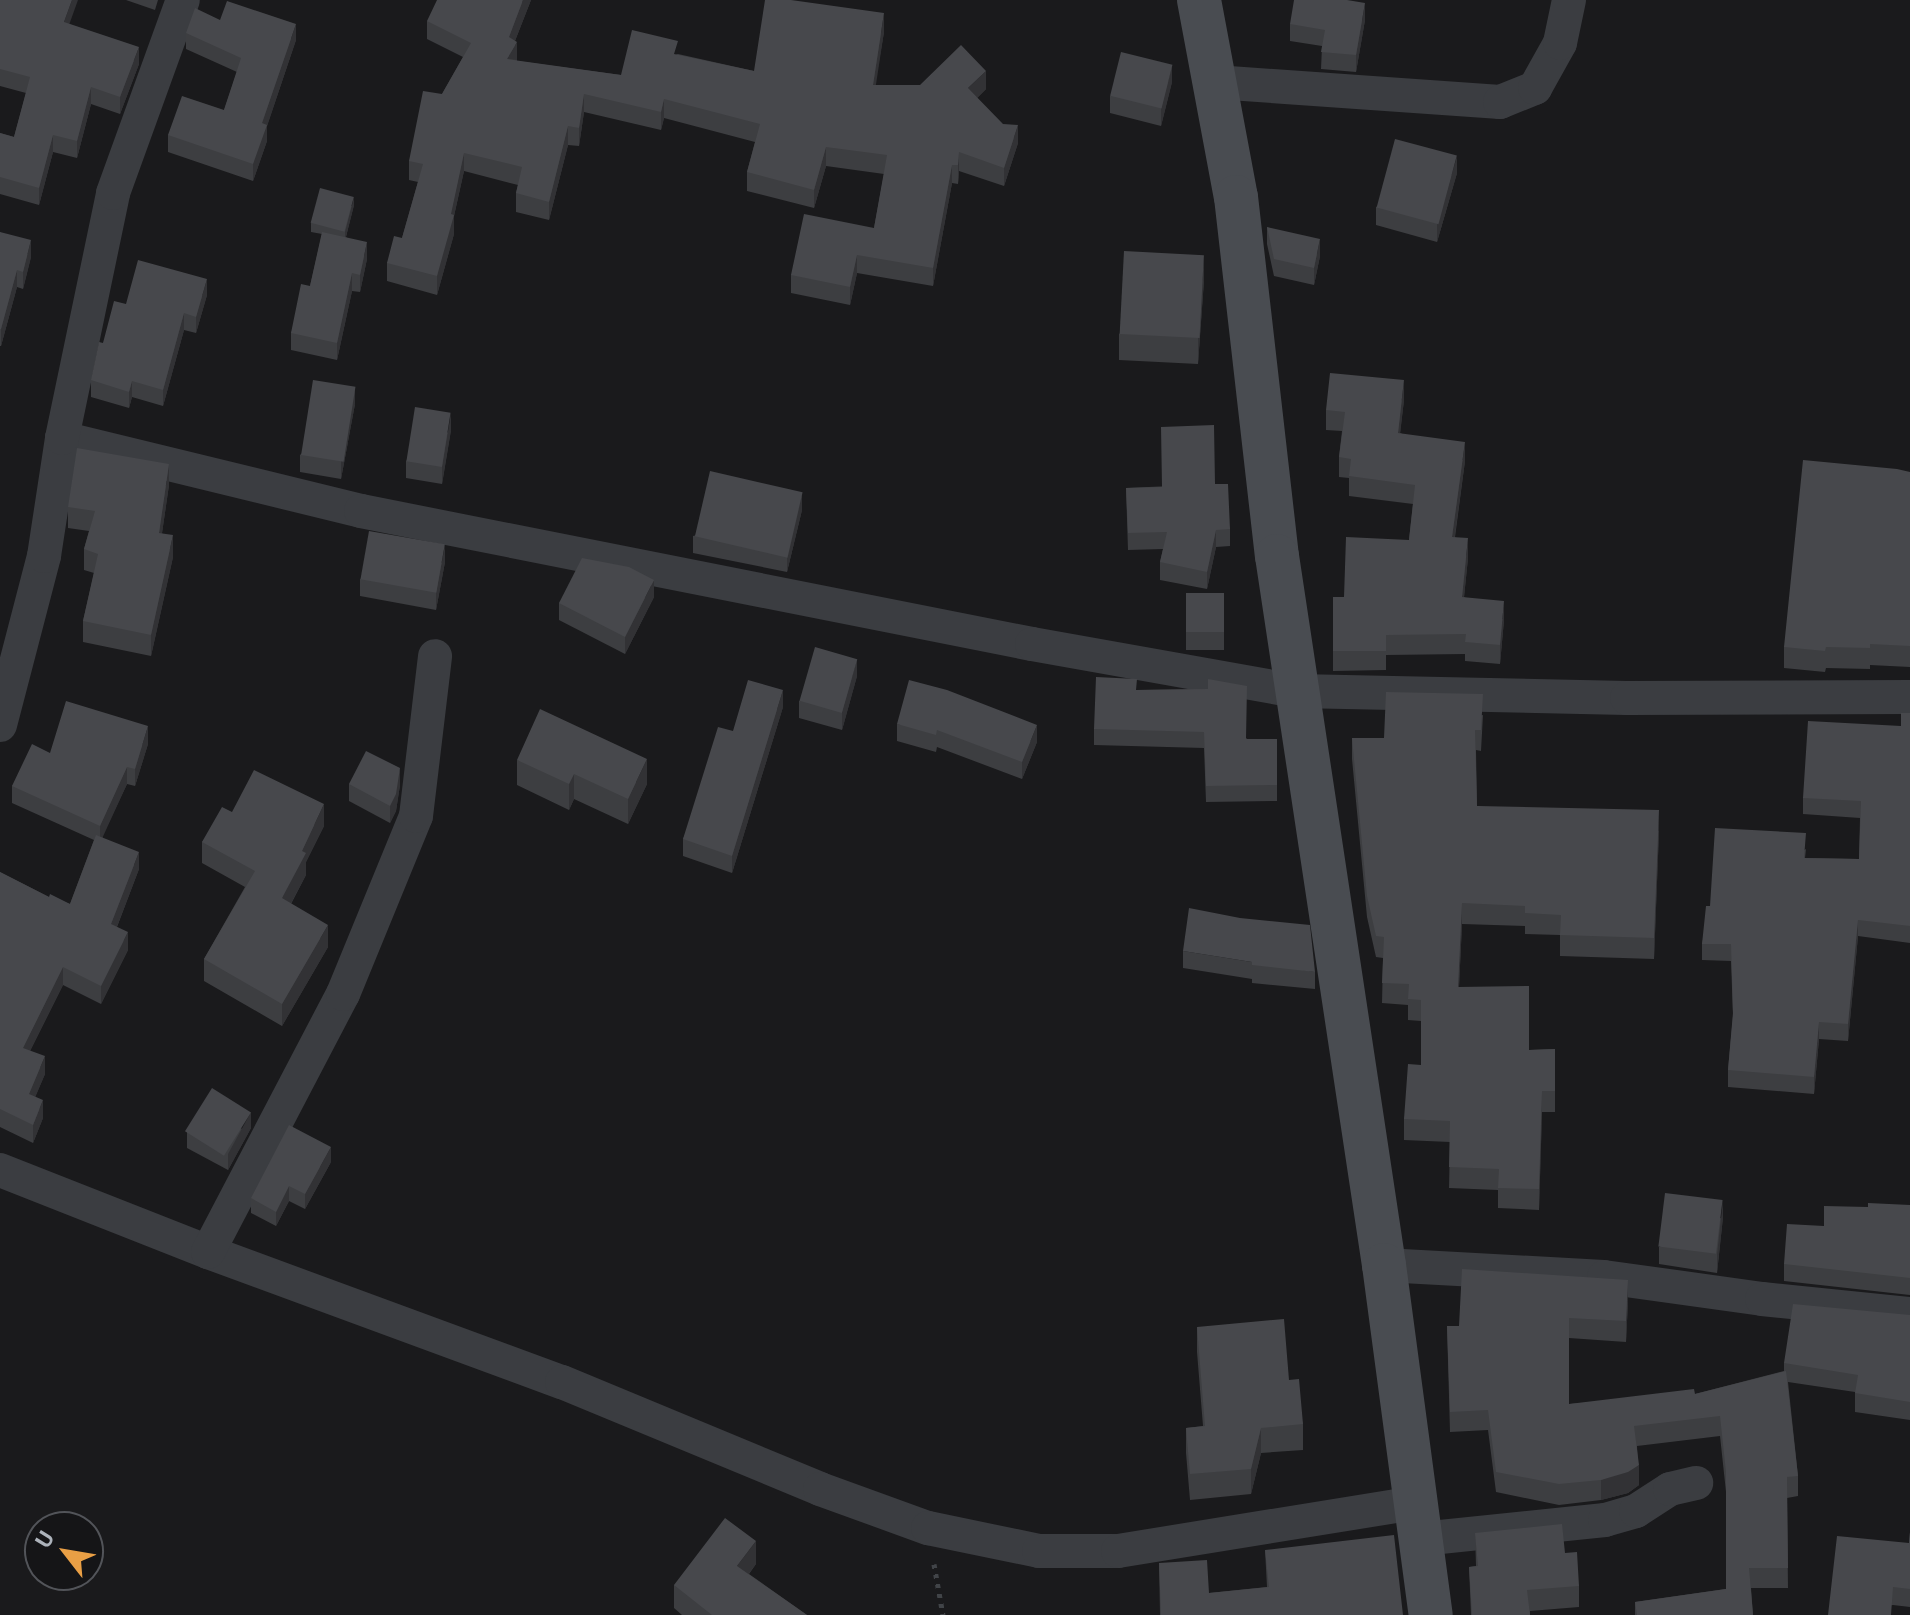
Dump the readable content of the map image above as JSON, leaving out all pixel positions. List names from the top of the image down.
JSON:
{
  "north": "top left"
}
